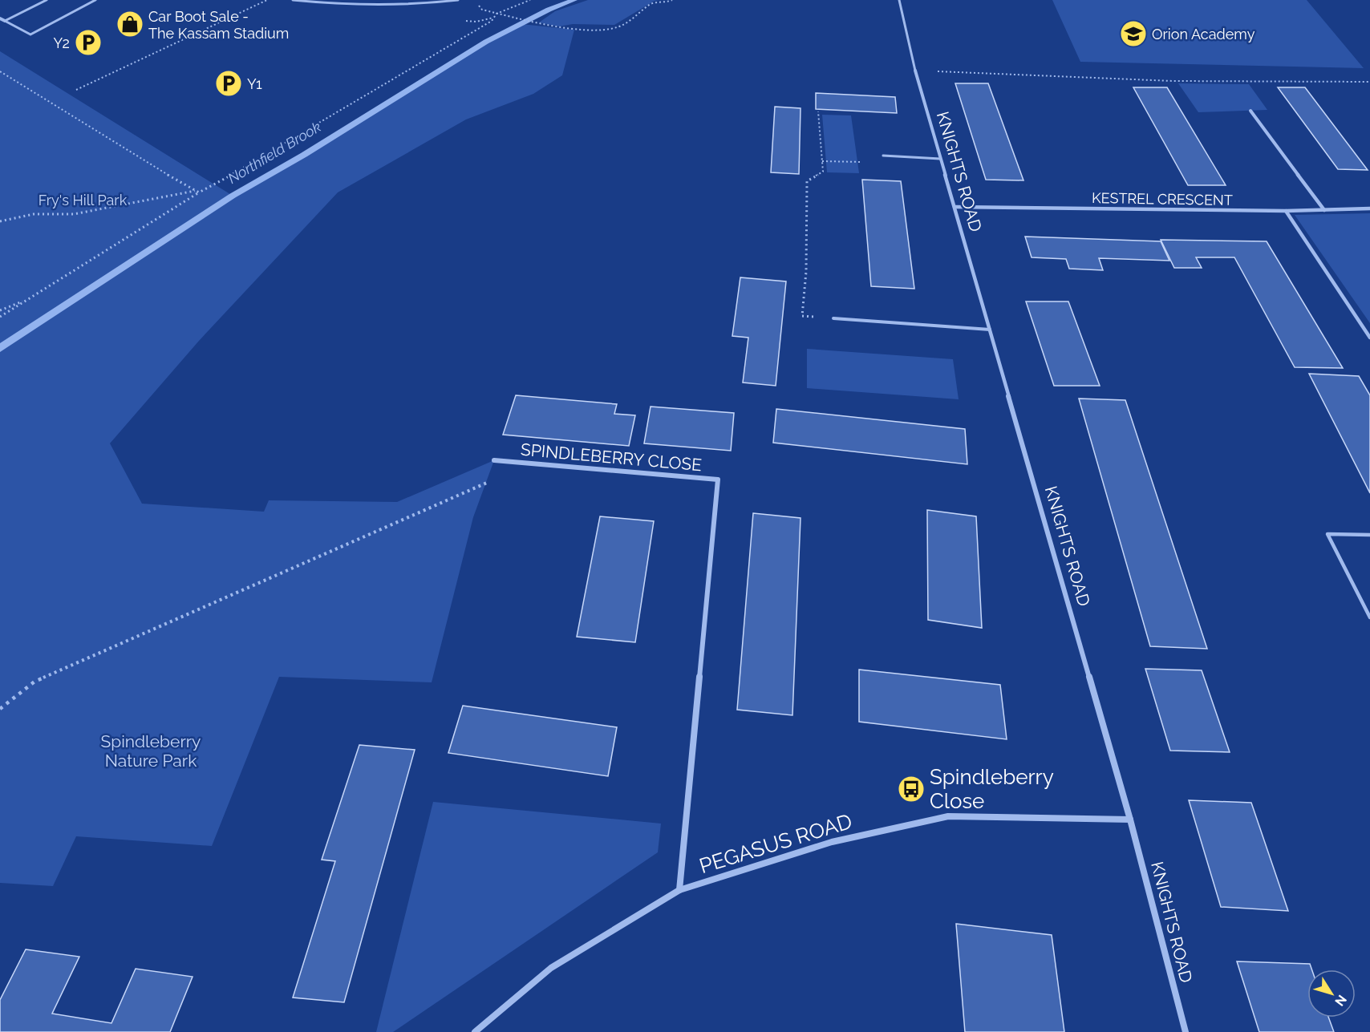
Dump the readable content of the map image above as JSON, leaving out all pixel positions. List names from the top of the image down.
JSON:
{
  "streets": {
    "street": [
      "KNIGHTS ROAD",
      "KESTREL CRESCENT",
      "SPINDLEBERRY CLOSE",
      "PEGASUS ROAD"
    ]
  },
  "crossings": [
    ["KNIGHTS ROAD", "KESTREL CRESCENT"],
    ["KNIGHTS ROAD", "PEGASUS ROAD"],
    ["SPINDLEBERRY CLOSE", "PEGASUS ROAD"]
  ],
  "water": ["Northfield Brook"],
  "parks": ["Fry's Hill Park", "Spindleberry Nature Park"],
  "places": {
    "shop": ["Car Boot Sale - The Kassam Stadium"],
    "school or university": ["Orion Academy"],
    "parking": ["Y2", "Y1"],
    "bus stop": ["Spindleberry Close"]
  },
  "north": "bottom right"
}
